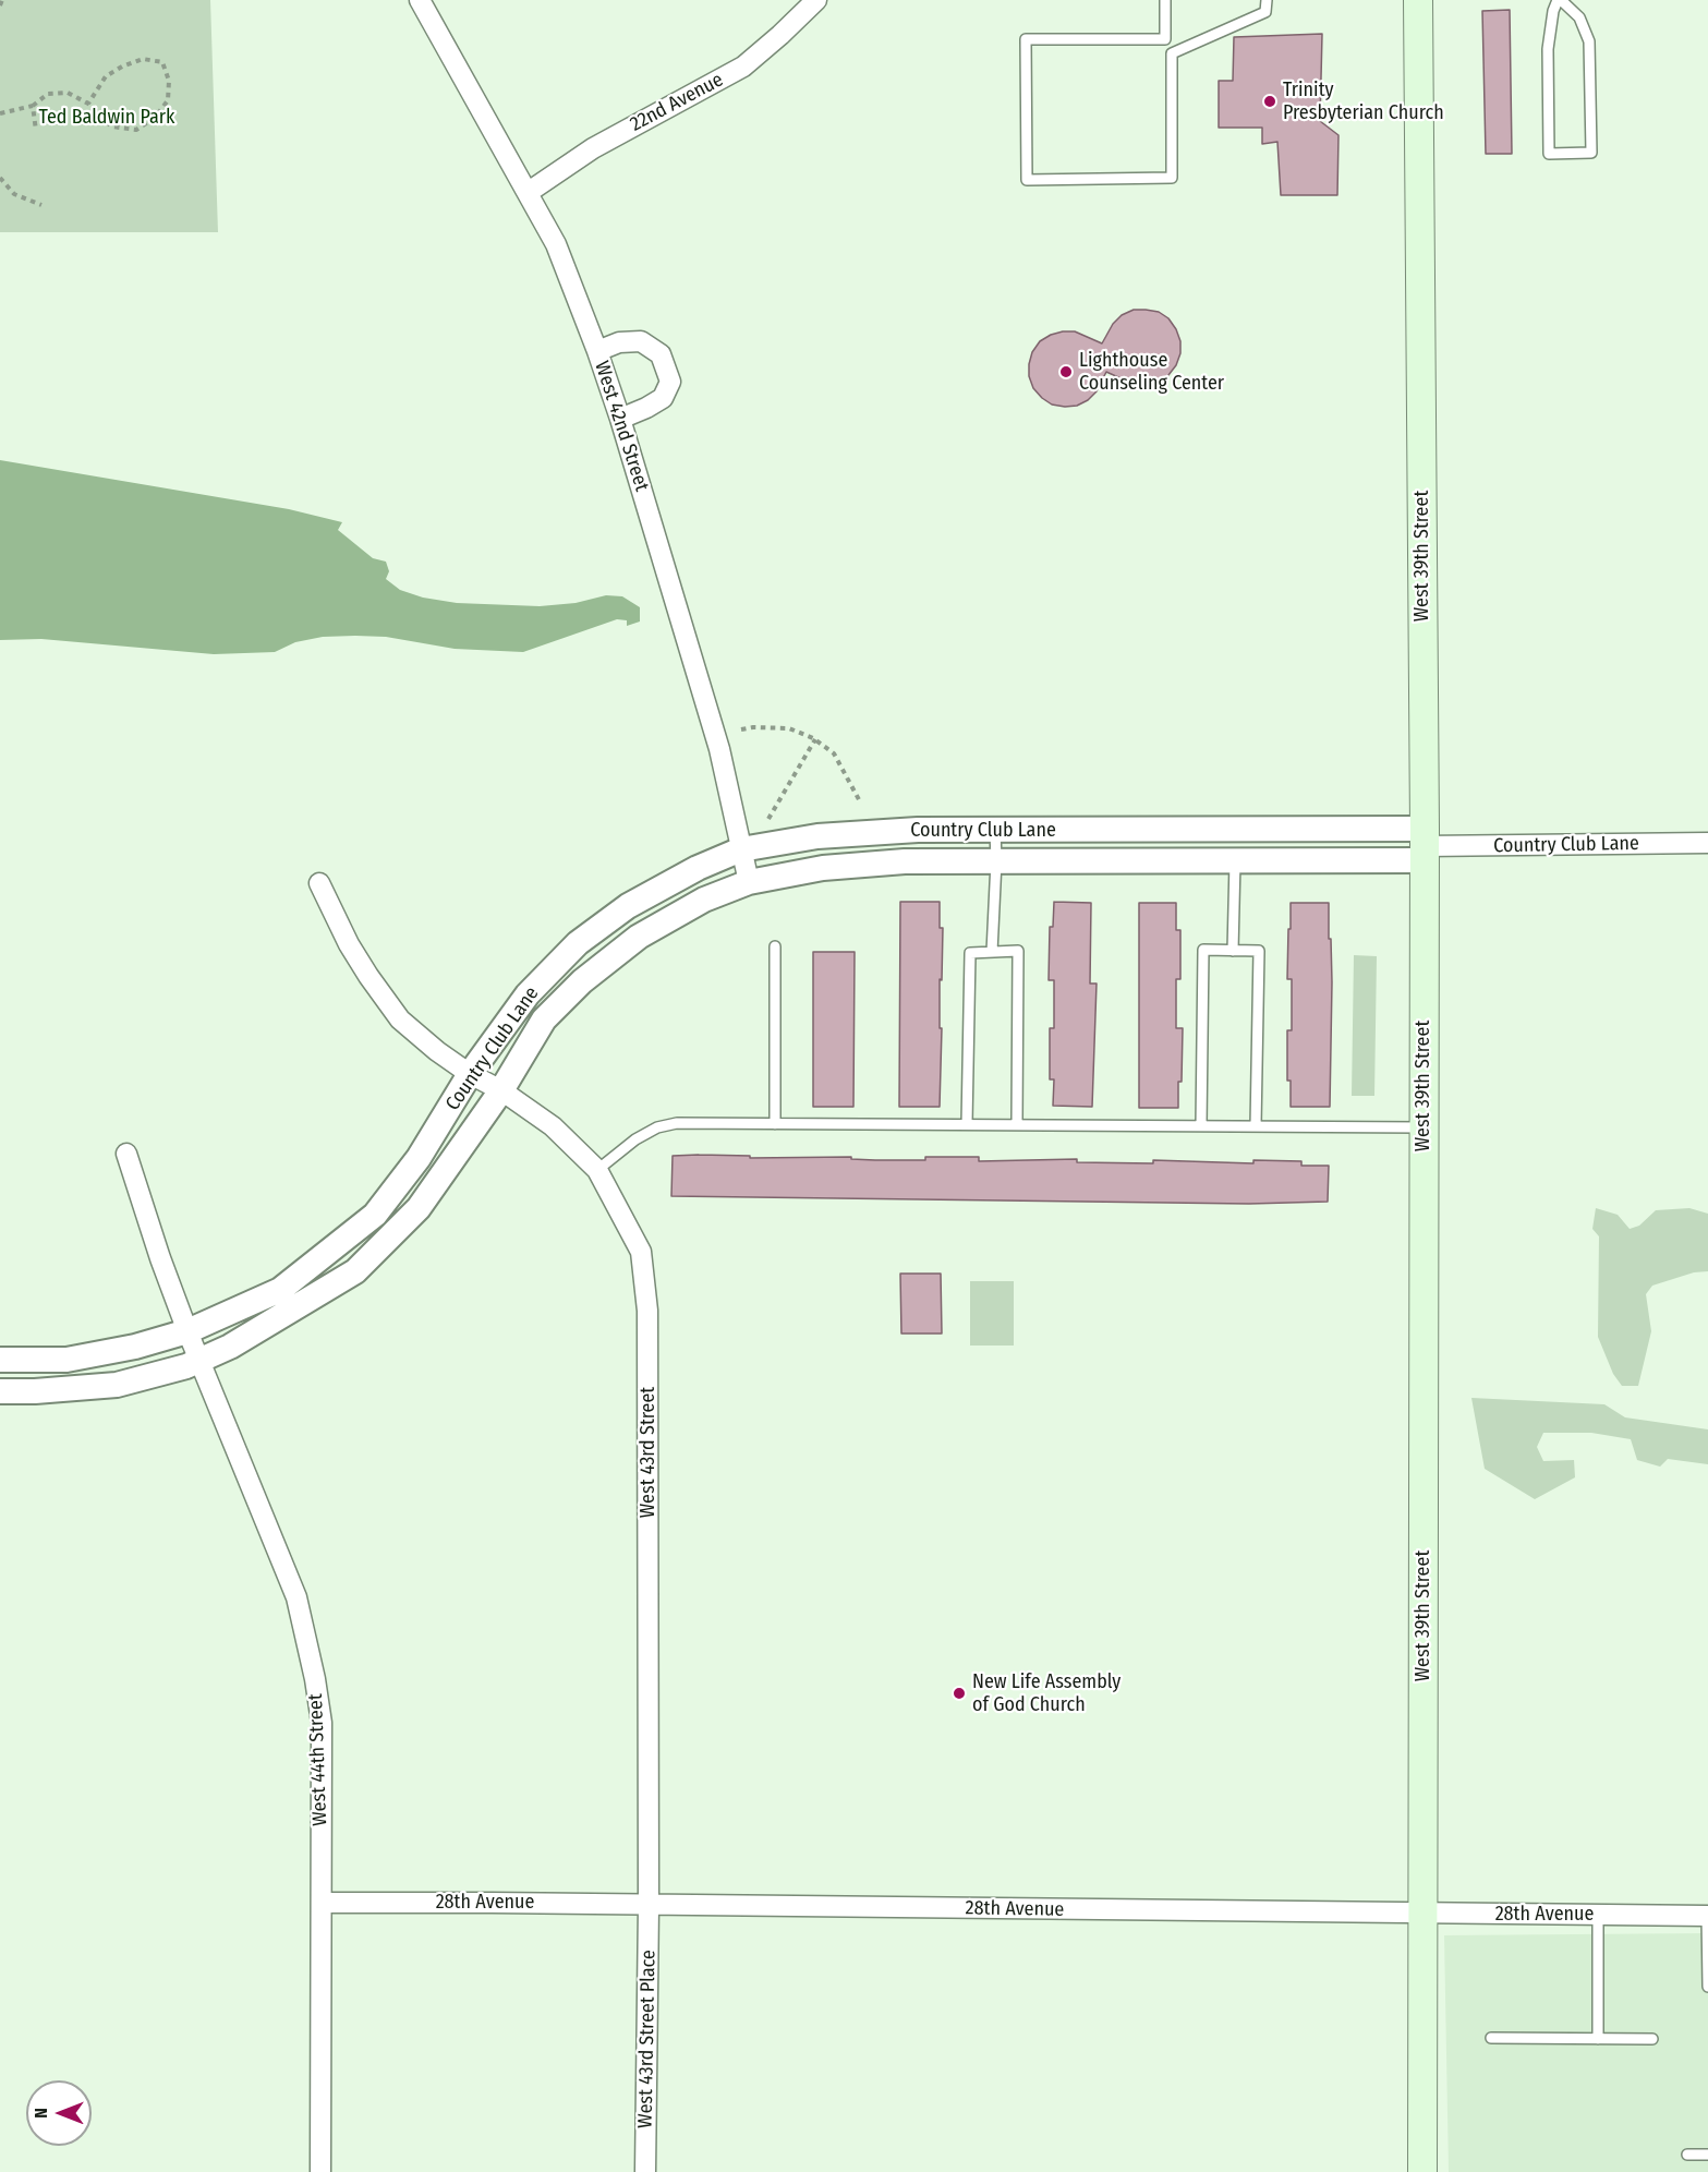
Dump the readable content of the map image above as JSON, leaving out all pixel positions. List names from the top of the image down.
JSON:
{
  "streets": {
    "main road": ["West 39th Street"],
    "street": [
      "22nd Avenue",
      "West 42nd Street",
      "Country Club Lane",
      "West 43rd Street",
      "West 44th Street",
      "28th Avenue",
      "West 43rd Street Place"
    ]
  },
  "crossings": [
    ["22nd Avenue", "West 42nd Street"],
    ["West 42nd Street", "Country Club Lane"],
    ["West 39th Street", "Country Club Lane"],
    ["West 39th Street", "28th Avenue"],
    ["Country Club Lane", "West 43rd Street"],
    ["Country Club Lane", "West 44th Street"],
    ["West 43rd Street", "28th Avenue"],
    ["West 43rd Street", "West 43rd Street Place"],
    ["West 44th Street", "28th Avenue"],
    ["28th Avenue", "West 43rd Street Place"]
  ],
  "parks": ["Ted Baldwin Park"],
  "places": ["Trinity Presbyterian Church", "Lighthouse Counseling Center", "New Life Assembly of God Church"],
  "north": "left"
}
